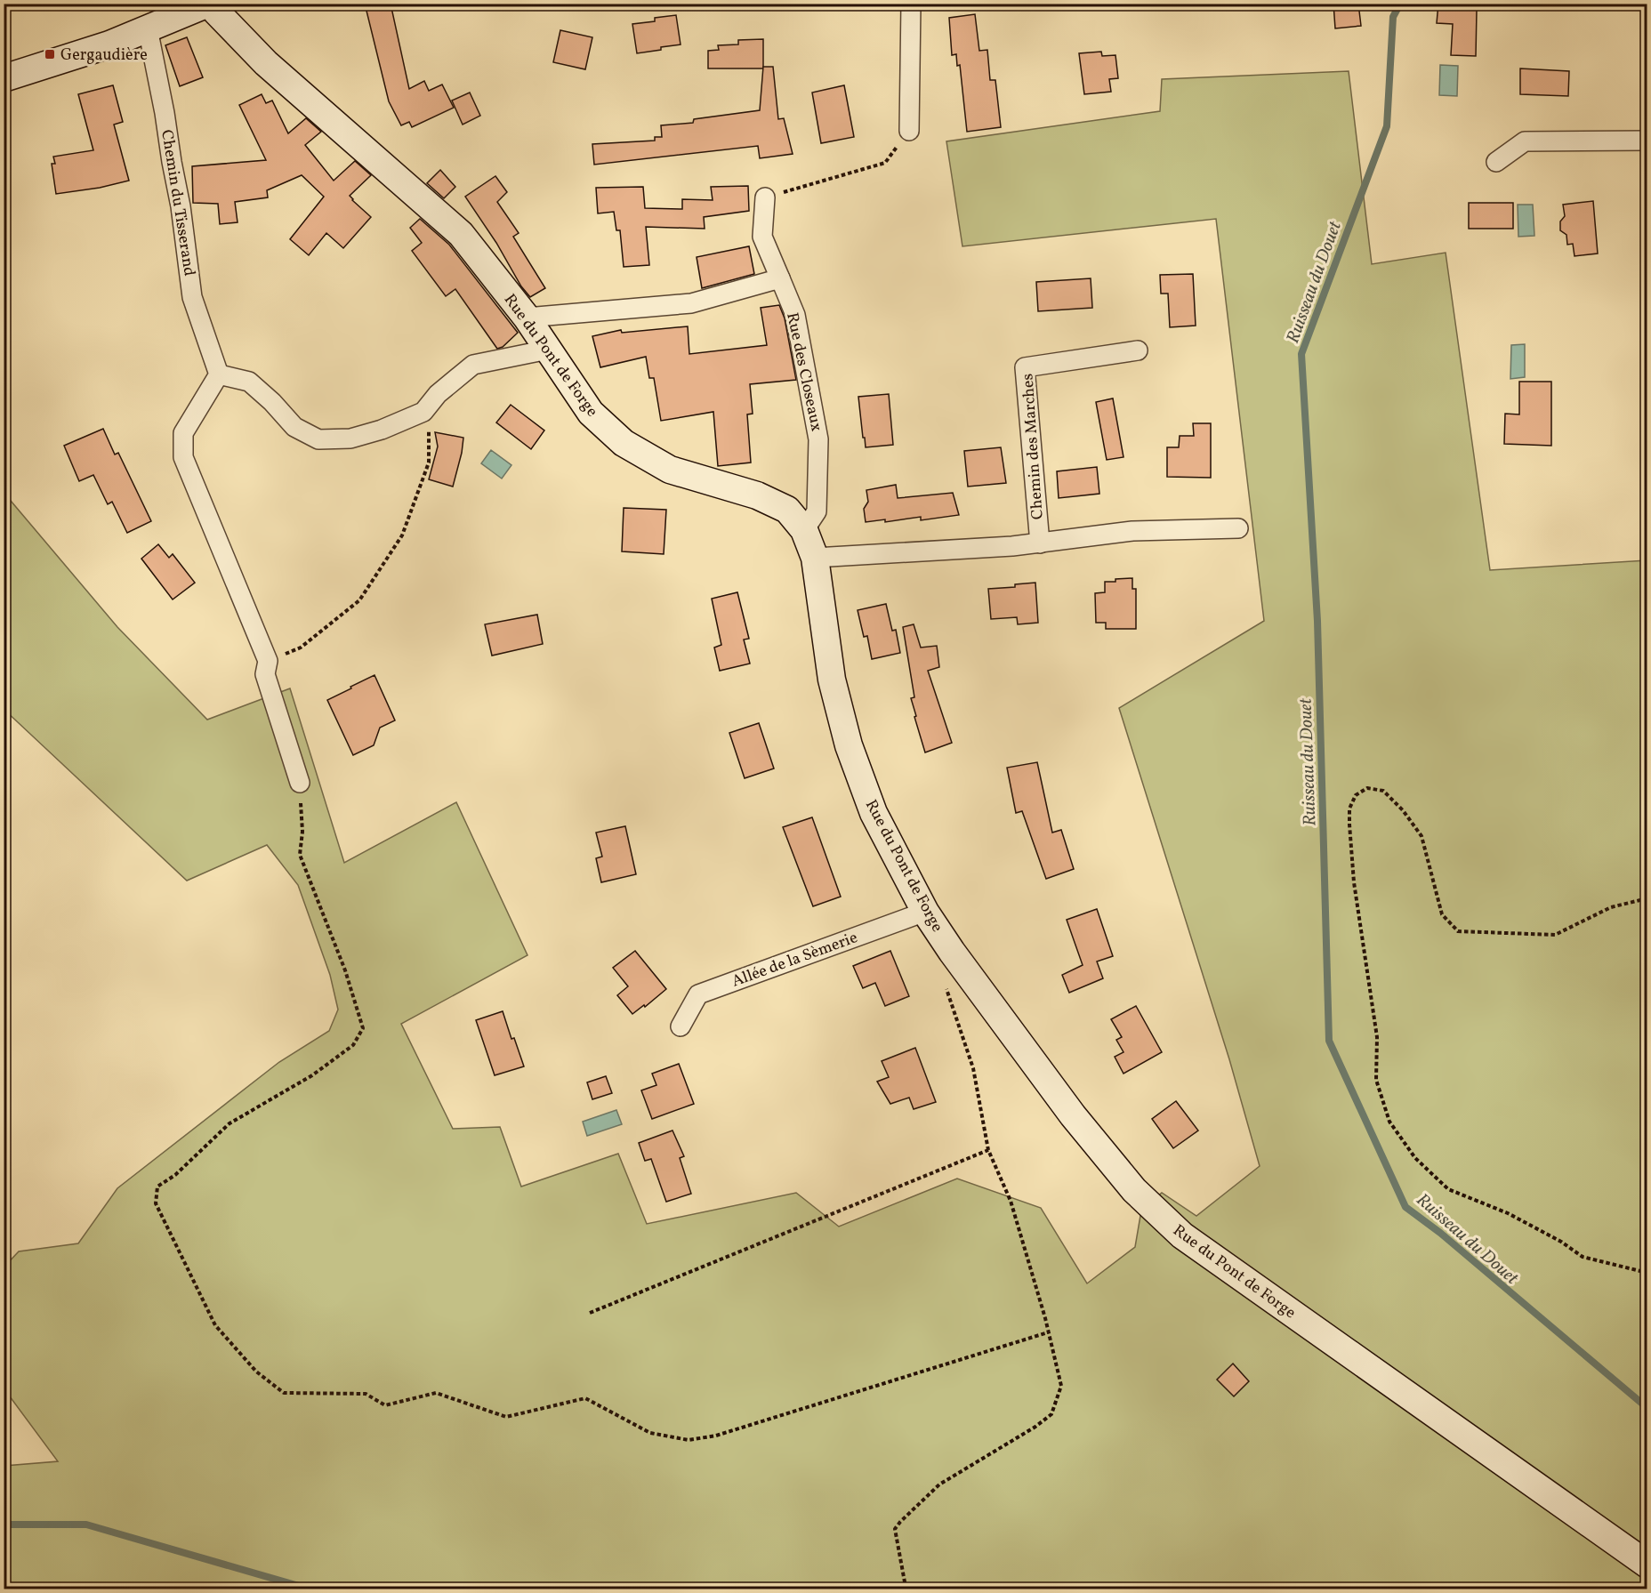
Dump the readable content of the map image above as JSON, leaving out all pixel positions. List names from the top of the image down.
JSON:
{
  "streets": {
    "street": [
      "Chemin du Tisserand",
      "Rue du Pont de Forge",
      "Rue des Closeaux",
      "Chemin des Marches",
      "Allée de la Sèmerie"
    ]
  },
  "crossings": [
    ["Rue du Pont de Forge", "Rue des Closeaux"],
    ["Rue du Pont de Forge", "Chemin des Marches"],
    ["Rue du Pont de Forge", "Allée de la Sèmerie"]
  ],
  "water": ["Ruisseau du Douet"],
  "places": {
    "transit": ["Gergaudière"]
  }
}
